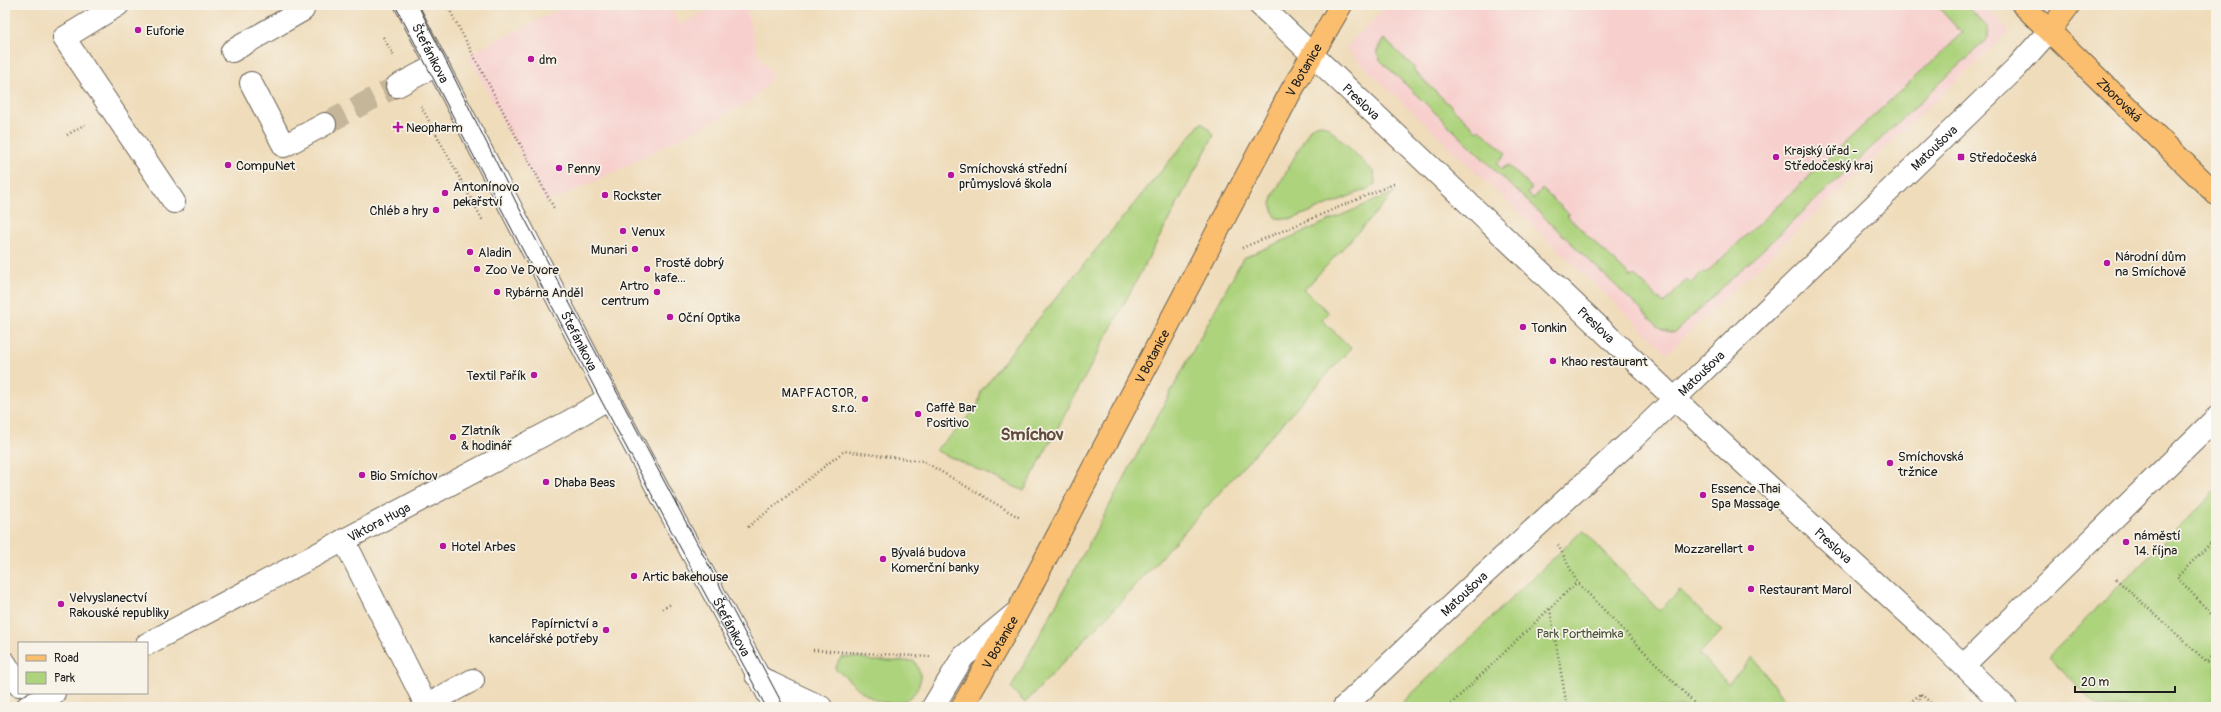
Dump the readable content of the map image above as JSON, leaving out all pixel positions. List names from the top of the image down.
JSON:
{
  "streets": {
    "main road": ["V Botanice", "Zborovská"],
    "street": [
      "Štefánikova",
      "Preslova",
      "Matoušova",
      "Viktora Huga"
    ]
  },
  "crossings": [
    ["Štefánikova", "Viktora Huga"],
    ["V Botanice", "Preslova"],
    ["Zborovská", "Matoušova"],
    ["Preslova", "Matoušova"]
  ],
  "districts": ["Smíchov"],
  "parks": ["Park Portheimka"],
  "places": {
    "other": [
      "Euforie",
      "dm",
      "Krajský úřad - Středočeský kraj",
      "CompuNet",
      "Penny",
      "Smíchovská střední průmyslová škola",
      "Antonínovo pekařství",
      "Rockster",
      "Chléb a hry",
      "Venux",
      "Munari",
      "Aladin",
      "Národní dům na Smíchově",
      "Zoo Ve Dvore",
      "Prostě dobrý kafe...",
      "Rybárna Anděl",
      "Artro centrum",
      "Oční Optika",
      "Tonkin",
      "Khao restaurant",
      "Textil Pařík",
      "MAPFACTOR, s.r.o.",
      "Caffè Bar Positivo",
      "Zlatník & hodinář",
      "Smíchovská tržnice",
      "Bio Smíchov",
      "Dhaba Beas",
      "Essence Thai Spa Massage",
      "náměstí 14. října",
      "Hotel Arbes",
      "Mozzarellart",
      "Bývalá budova Komerční banky",
      "Artic bakehouse",
      "Restaurant Marol",
      "Velvyslanectví Rakouské republiky",
      "Papírnictví a kancelářské potřeby"
    ],
    "health": ["Neopharm"],
    "transit": ["Středočeská"]
  },
  "legend": ["Road", "Park"],
  "scale_bar": "20 m"
}
